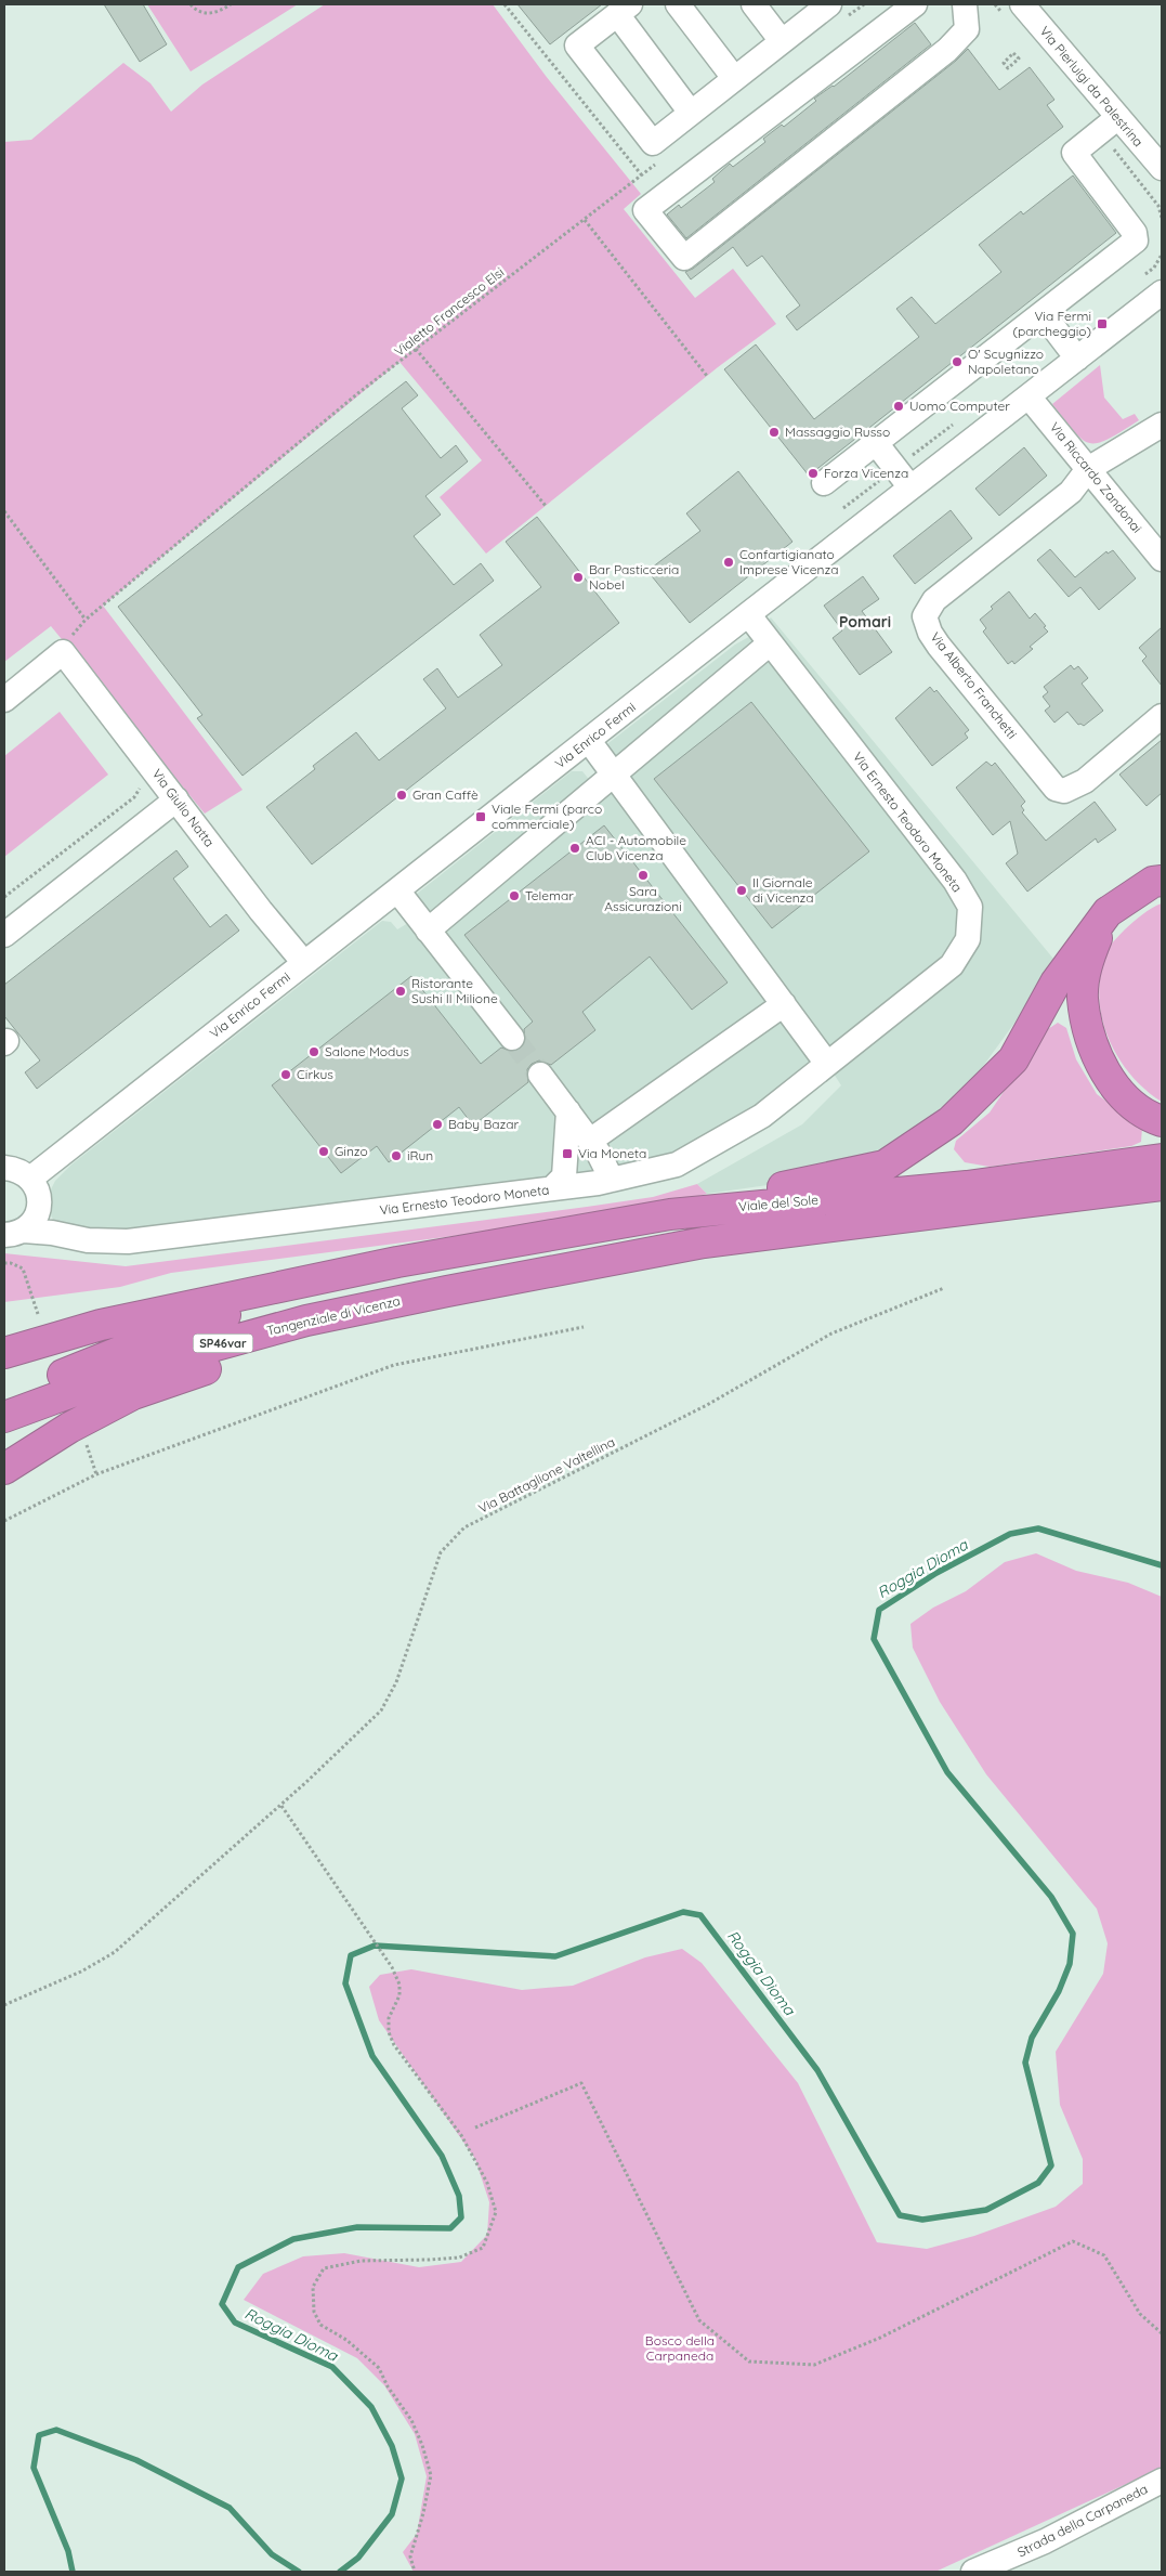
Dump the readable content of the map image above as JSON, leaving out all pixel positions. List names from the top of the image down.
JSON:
{
  "streets": {
    "highway": ["Viale del Sole", "Tangenziale di Vicenza", "SP46var"],
    "street": [
      "Via Pierluigi da Palestrina",
      "Via Riccardo Zandonai",
      "Via Alberto Franchetti",
      "Via Enrico Fermi",
      "Via Giulio Natta",
      "Via Ernesto Teodoro Moneta",
      "Strada della Carpaneda"
    ],
    "path": ["Vialetto Francesco Elsi", "Via Battaglione Valtellina"]
  },
  "crossings": [
    ["Vialetto Francesco Elsi", "Via Giulio Natta"],
    ["Via Riccardo Zandonai", "Via Alberto Franchetti"],
    ["Via Riccardo Zandonai", "Via Enrico Fermi"],
    ["Via Enrico Fermi", "Via Giulio Natta"],
    ["Via Enrico Fermi", "Via Ernesto Teodoro Moneta"],
    ["Viale del Sole", "Tangenziale di Vicenza"],
    ["Viale del Sole", "SP46var"]
  ],
  "districts": ["Pomari"],
  "water": ["Roggia Dioma"],
  "parks": ["Bosco della Carpaneda"],
  "places": {
    "transit": ["Via Fermi (parcheggio)", "Viale Fermi (parco commerciale)", "Via Moneta"],
    "other": [
      "O' Scugnizzo Napoletano",
      "Uomo Computer",
      "Massaggio Russo",
      "Forza Vicenza",
      "Confartigianato Imprese Vicenza",
      "Bar Pasticceria Nobel",
      "Gran Caffè",
      "ACI - Automobile Club Vicenza",
      "Sara Assicurazioni",
      "Il Giornale di Vicenza",
      "Telemar",
      "Ristorante Sushi Il Milione",
      "Salone Modus",
      "Cirkus",
      "Baby Bazar",
      "Ginzo",
      "iRun"
    ]
  }
}
